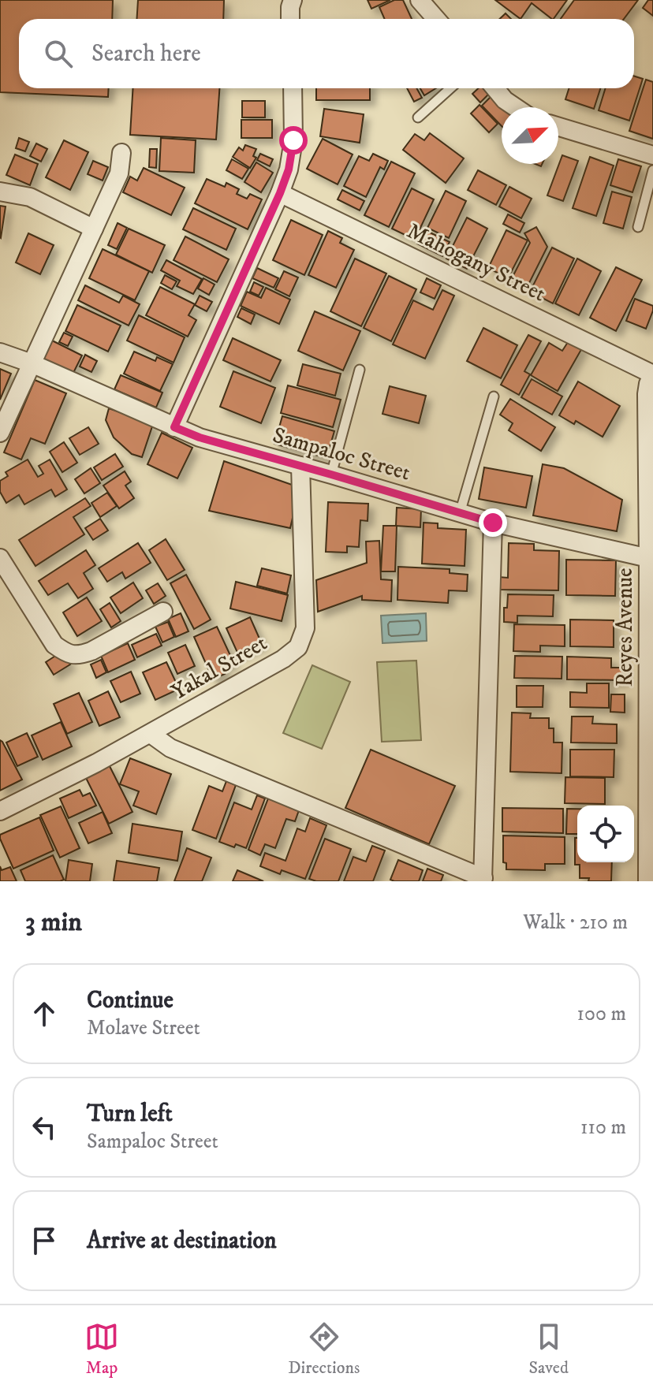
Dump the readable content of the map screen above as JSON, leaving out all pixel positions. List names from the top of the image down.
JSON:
{
  "streets": {
    "street": [
      "Mahogany Street",
      "Sampaloc Street",
      "Reyes Avenue",
      "Yakal Street"
    ]
  },
  "crossings": [
    ["Mahogany Street", "Reyes Avenue"],
    ["Sampaloc Street", "Reyes Avenue"],
    ["Sampaloc Street", "Yakal Street"]
  ],
  "north": "top right",
  "page": {
    "search": "Search here",
    "heading": ["3 min", "Walk · 210 m"],
    "list": [
      ["Continue", "Molave Street", "100 m"],
      ["Turn left", "Sampaloc Street", "110 m"],
      "Arrive at destination"
    ],
    "nav": ["Map", "Directions", "Saved"]
  }
}
